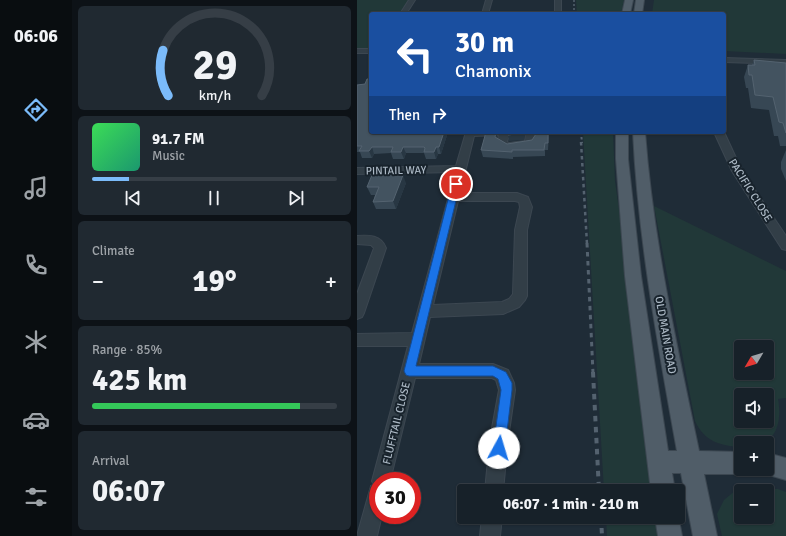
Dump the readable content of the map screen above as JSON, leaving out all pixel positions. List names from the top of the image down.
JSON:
{
  "streets": {
    "main road": ["OLD MAIN ROAD"],
    "street": ["PINTAIL WAY", "PACIFIC CLOSE", "FLUFFTAIL CLOSE"]
  },
  "crossings": [
    ["PINTAIL WAY", "FLUFFTAIL CLOSE"]
  ],
  "north": "bottom left",
  "page": {
    "tabs": "06:06",
    "turn": ["30 m", "Chamonix"],
    "then": "Then",
    "song": ["91.7 FM", "Music"],
    "tile": [
      "Climate",
      ["Range · 85%", "425 km"],
      ["Arrival", "06:07"]
    ],
    "heat": ["−", "19°", "+"],
    "map_buttons": ["+", "−"],
    "limit": "30",
    "trip": "06:07 · 1 min · 210 m",
    "gauge": ["29", "km/h"]
  }
}
